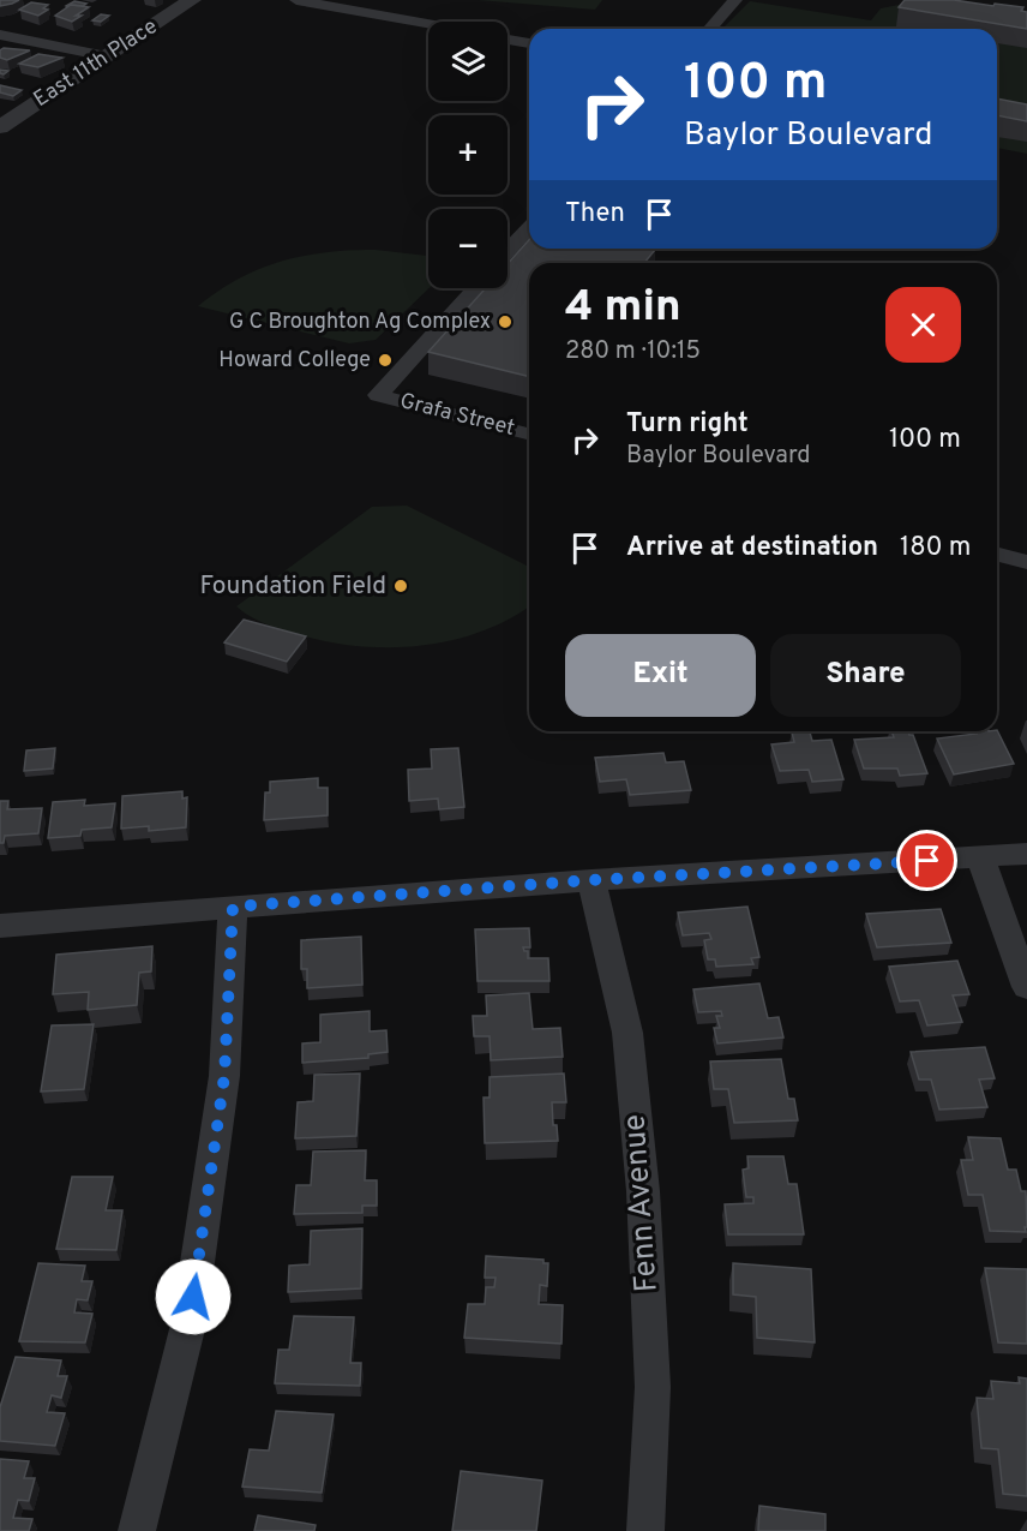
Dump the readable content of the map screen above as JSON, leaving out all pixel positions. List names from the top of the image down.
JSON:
{
  "streets": {
    "street": ["East 11th Place", "Grafa Street", "Fenn Avenue"]
  },
  "places": ["G C Broughton Ag Complex", "Howard College", "Foundation Field"],
  "page": {
    "map_buttons": ["+", "−"],
    "turn": ["100 m", "Baylor Boulevard"],
    "then": "Then",
    "heading": ["4 min", "280 m · 10:15"],
    "list": [
      {
        "name": "Turn right",
        "note": "Baylor Boulevard",
        "value": "100 m"
      },
      {
        "name": "Arrive at destination",
        "value": "180 m"
      }
    ],
    "buttons": ["Exit", "Share"]
  }
}
